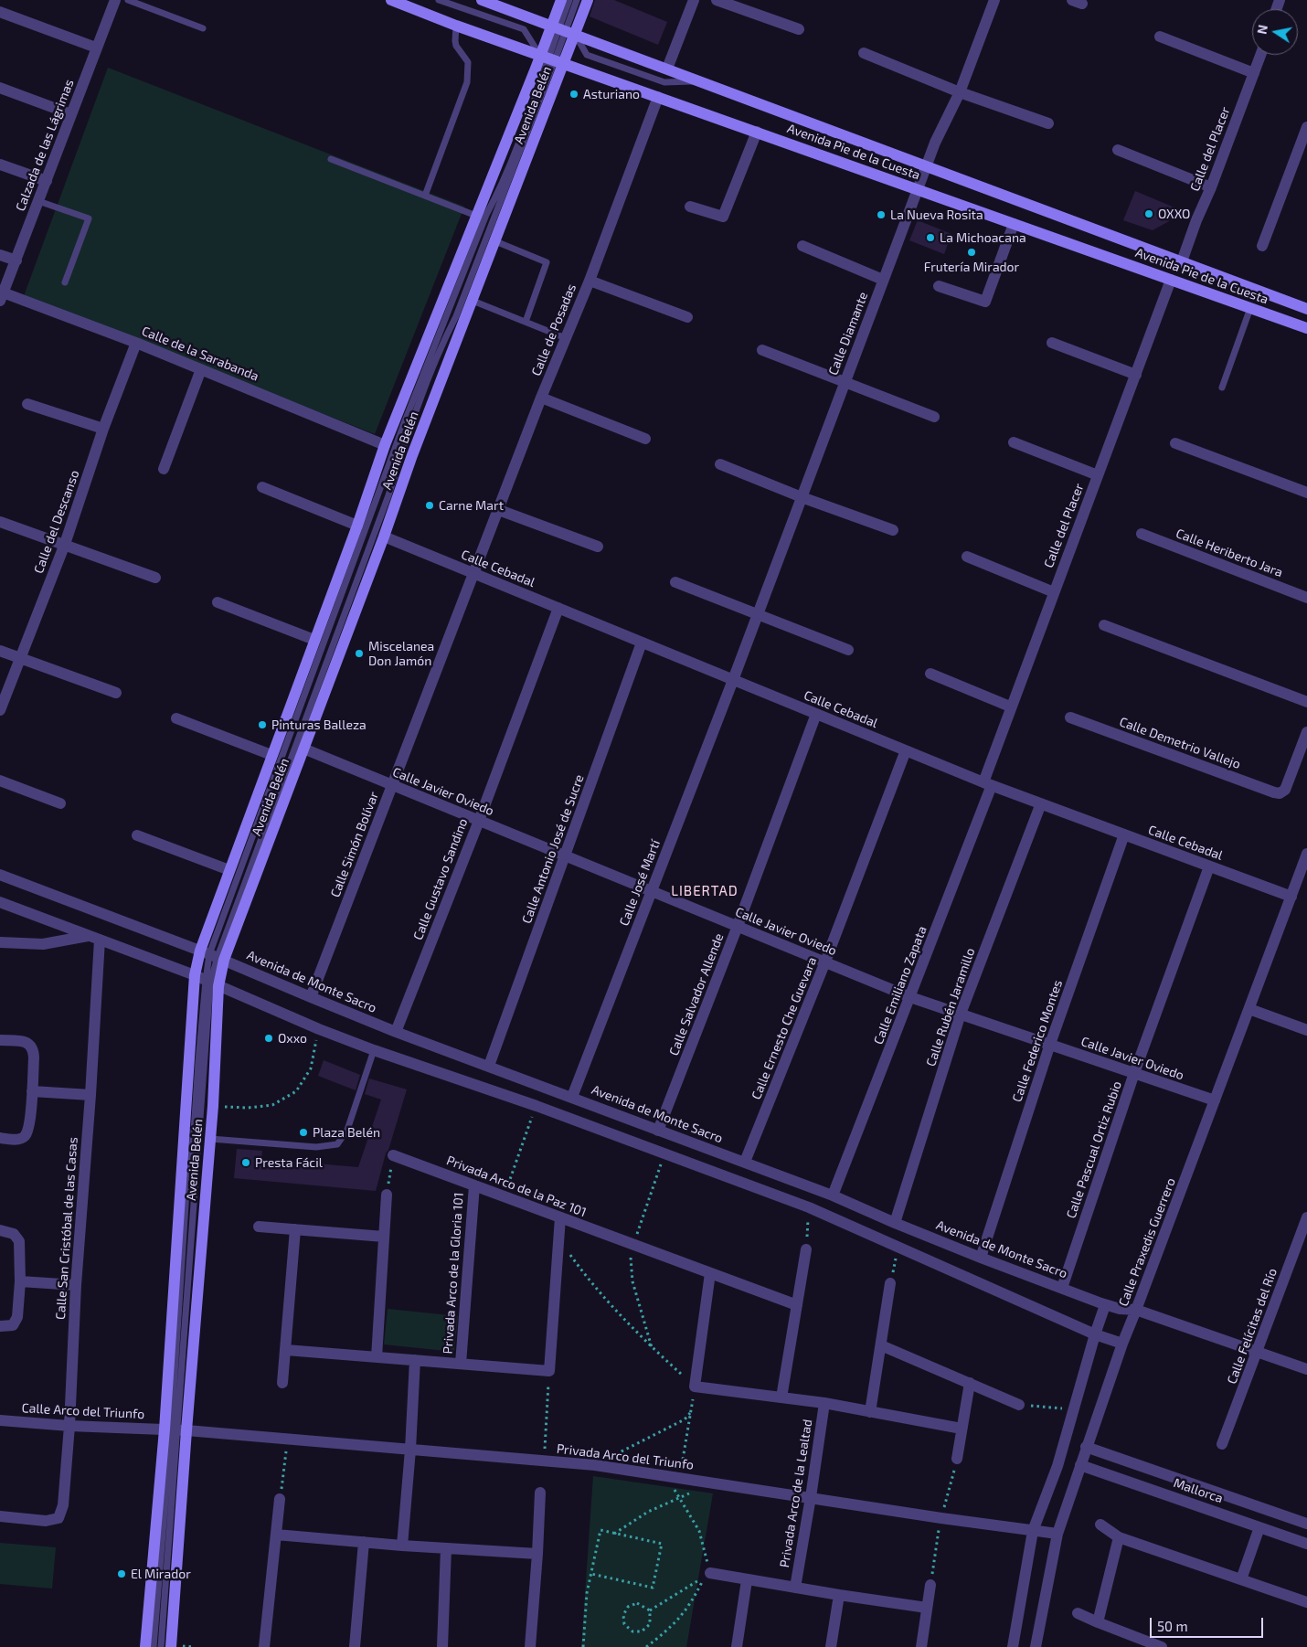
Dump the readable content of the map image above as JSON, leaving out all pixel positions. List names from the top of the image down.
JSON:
{
  "streets": {
    "main road": ["Avenida Belén", "Avenida Pie de la Cuesta"],
    "street": [
      "Calzada de las Lágrimas",
      "Calle del Placer",
      "Calle de Posadas",
      "Calle Diamante",
      "Calle de la Sarabanda",
      "Calle del Descanso",
      "Calle Heriberto Jara",
      "Calle Cebadal",
      "Calle Demetrio Vallejo",
      "Calle Javier Oviedo",
      "Calle Simón Bolívar",
      "Calle Antonio José de Sucre",
      "Calle Gustavo Sandino",
      "Calle José Martí",
      "Avenida de Monte Sacro",
      "Calle Emiliano Zapata",
      "Calle Salvador Allende",
      "Calle Rubén Jaramillo",
      "Calle Ernesto Che Guevara",
      "Calle Federico Montes",
      "Calle Pascual Ortiz Rubio",
      "Privada Arco de la Paz 101",
      "Calle San Cristóbal de las Casas",
      "Calle Praxedis Guerrero",
      "Privada Arco de la Gloria 101",
      "Calle Felícitas del Río",
      "Calle Arco del Triunfo",
      "Privada Arco del Triunfo",
      "Mallorca",
      "Privada Arco de la Lealtad"
    ]
  },
  "crossings": [
    ["Avenida Belén", "Avenida Pie de la Cuesta"],
    ["Avenida Belén", "Calle de la Sarabanda"],
    ["Avenida Belén", "Calle Cebadal"],
    ["Avenida Belén", "Calle Javier Oviedo"],
    ["Avenida Belén", "Avenida de Monte Sacro"],
    ["Avenida Belén", "Calle Arco del Triunfo"],
    ["Avenida Belén", "Privada Arco del Triunfo"],
    ["Calzada de las Lágrimas", "Calle de la Sarabanda"],
    ["Calle del Placer", "Avenida Pie de la Cuesta"],
    ["Calle del Placer", "Calle Cebadal"],
    ["Calle del Placer", "Calle Emiliano Zapata"],
    ["Avenida Pie de la Cuesta", "Calle de Posadas"],
    ["Avenida Pie de la Cuesta", "Calle Diamante"],
    ["Calle de Posadas", "Calle Cebadal"],
    ["Calle de Posadas", "Calle Simón Bolívar"],
    ["Calle Diamante", "Calle Cebadal"],
    ["Calle Diamante", "Calle José Martí"],
    ["Calle de la Sarabanda", "Calle del Descanso"],
    ["Calle Cebadal", "Calle Simón Bolívar"],
    ["Calle Cebadal", "Calle Antonio José de Sucre"],
    ["Calle Cebadal", "Calle Gustavo Sandino"],
    ["Calle Cebadal", "Calle José Martí"],
    ["Calle Cebadal", "Calle Emiliano Zapata"],
    ["Calle Cebadal", "Calle Salvador Allende"],
    ["Calle Cebadal", "Calle Rubén Jaramillo"],
    ["Calle Cebadal", "Calle Ernesto Che Guevara"],
    ["Calle Cebadal", "Calle Federico Montes"],
    ["Calle Cebadal", "Calle Pascual Ortiz Rubio"],
    ["Calle Cebadal", "Calle Praxedis Guerrero"],
    ["Calle Javier Oviedo", "Calle Simón Bolívar"],
    ["Calle Javier Oviedo", "Calle Antonio José de Sucre"],
    ["Calle Javier Oviedo", "Calle Gustavo Sandino"],
    ["Calle Javier Oviedo", "Calle José Martí"],
    ["Calle Javier Oviedo", "Calle Emiliano Zapata"],
    ["Calle Javier Oviedo", "Calle Salvador Allende"],
    ["Calle Javier Oviedo", "Calle Rubén Jaramillo"],
    ["Calle Javier Oviedo", "Calle Ernesto Che Guevara"],
    ["Calle Javier Oviedo", "Calle Federico Montes"],
    ["Calle Javier Oviedo", "Calle Pascual Ortiz Rubio"],
    ["Calle Javier Oviedo", "Calle Praxedis Guerrero"],
    ["Calle Simón Bolívar", "Avenida de Monte Sacro"],
    ["Calle Antonio José de Sucre", "Avenida de Monte Sacro"],
    ["Calle Gustavo Sandino", "Avenida de Monte Sacro"],
    ["Calle José Martí", "Avenida de Monte Sacro"],
    ["Avenida de Monte Sacro", "Calle Emiliano Zapata"],
    ["Avenida de Monte Sacro", "Calle Salvador Allende"],
    ["Avenida de Monte Sacro", "Calle Rubén Jaramillo"],
    ["Avenida de Monte Sacro", "Calle Ernesto Che Guevara"],
    ["Avenida de Monte Sacro", "Calle Federico Montes"],
    ["Avenida de Monte Sacro", "Calle Pascual Ortiz Rubio"],
    ["Avenida de Monte Sacro", "Calle Praxedis Guerrero"],
    ["Avenida de Monte Sacro", "Calle Felícitas del Río"],
    ["Privada Arco de la Paz 101", "Privada Arco de la Gloria 101"],
    ["Calle San Cristóbal de las Casas", "Calle Arco del Triunfo"],
    ["Calle Praxedis Guerrero", "Privada Arco del Triunfo"],
    ["Calle Praxedis Guerrero", "Mallorca"],
    ["Calle Arco del Triunfo", "Privada Arco del Triunfo"],
    ["Privada Arco del Triunfo", "Privada Arco de la Lealtad"]
  ],
  "districts": ["LIBERTAD"],
  "places": [
    "Asturiano",
    "OXXO",
    "La Nueva Rosita",
    "La Michoacana",
    "Frutería Mirador",
    "Carne Mart",
    "Miscelanea Don Jamón",
    "Pinturas Balleza",
    "Oxxo",
    "Plaza Belén",
    "Presta Fácil",
    "El Mirador"
  ],
  "scale_bar": "50 m",
  "north": "left"
}
